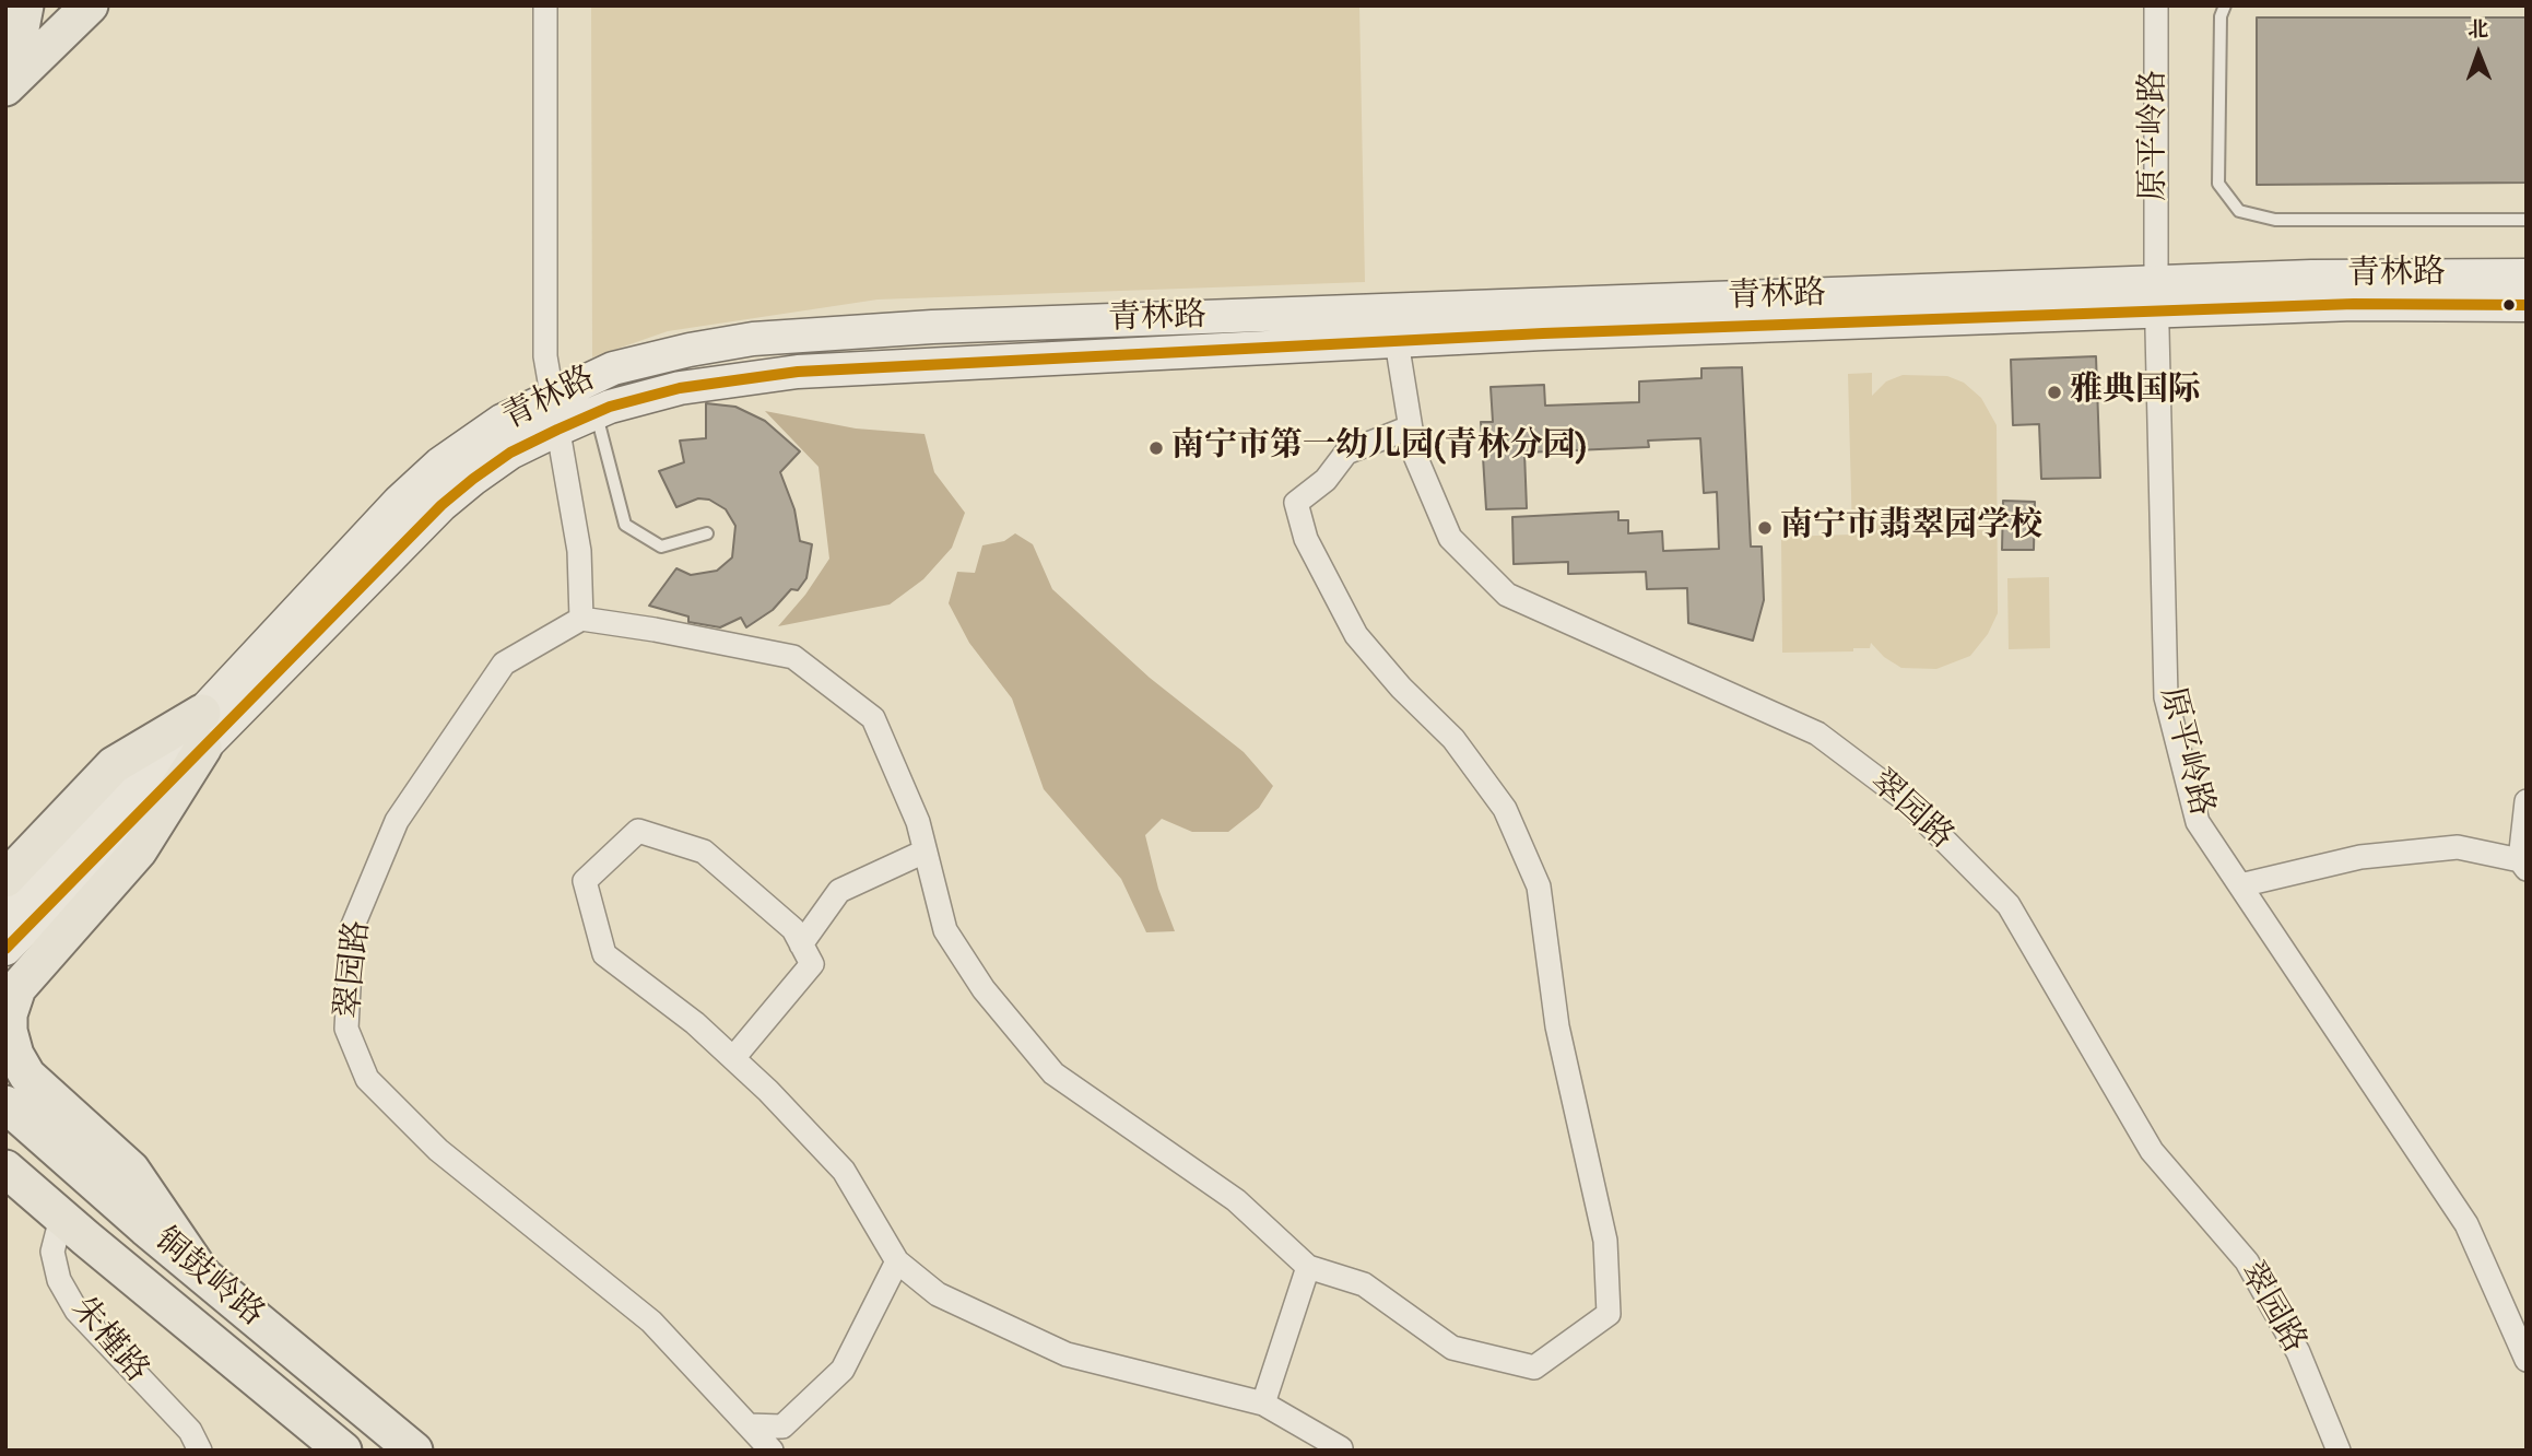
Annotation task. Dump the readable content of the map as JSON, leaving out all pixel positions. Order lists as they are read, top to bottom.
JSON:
{
  "streets": {
    "main road": ["青林路", "铜鼓岭路"],
    "street": ["原平岭路", "翠园路", "朱槿路"]
  },
  "crossings": [
    ["原平岭路", "青林路"],
    ["青林路", "翠园路"],
    ["铜鼓岭路", "朱槿路"]
  ],
  "places": ["雅典国际", "南宁市第一幼儿园(青林分园)", "南宁市翡翠园学校"],
  "north": "top"
}
